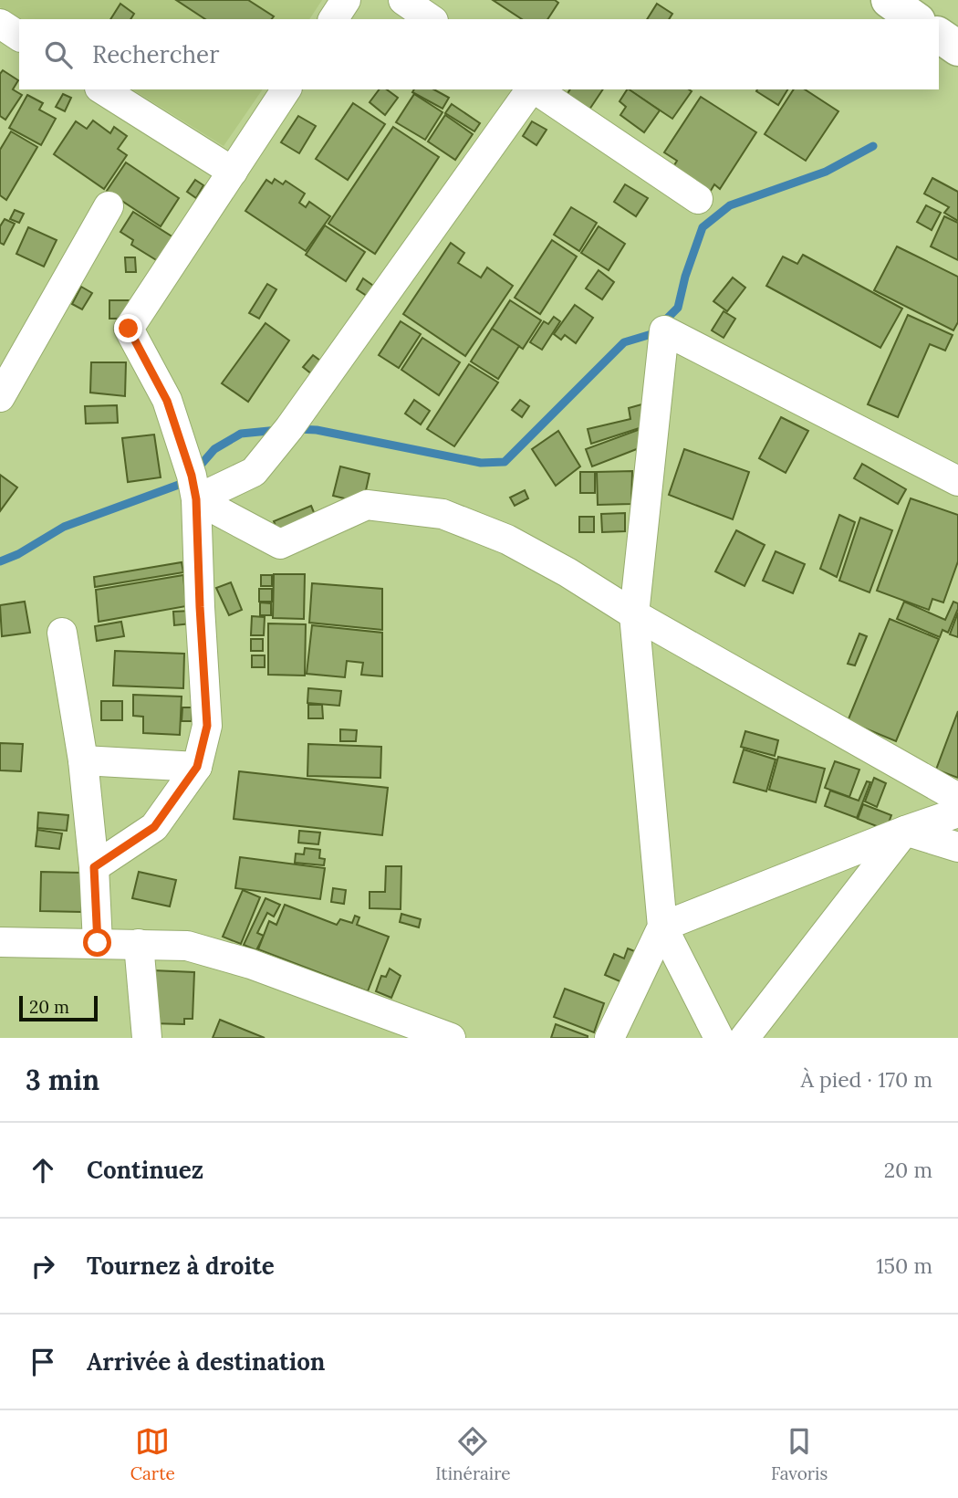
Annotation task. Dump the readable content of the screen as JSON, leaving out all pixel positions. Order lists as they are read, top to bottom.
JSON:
{
  "scale_bar": "20 m",
  "page": {
    "search": "Rechercher",
    "scale": "20 m",
    "heading": ["3 min", "À pied · 170 m"],
    "list": [
      ["Continuez", "20 m"],
      ["Tournez à droite", "150 m"],
      "Arrivée à destination"
    ],
    "nav": ["Carte", "Itinéraire", "Favoris"]
  }
}
